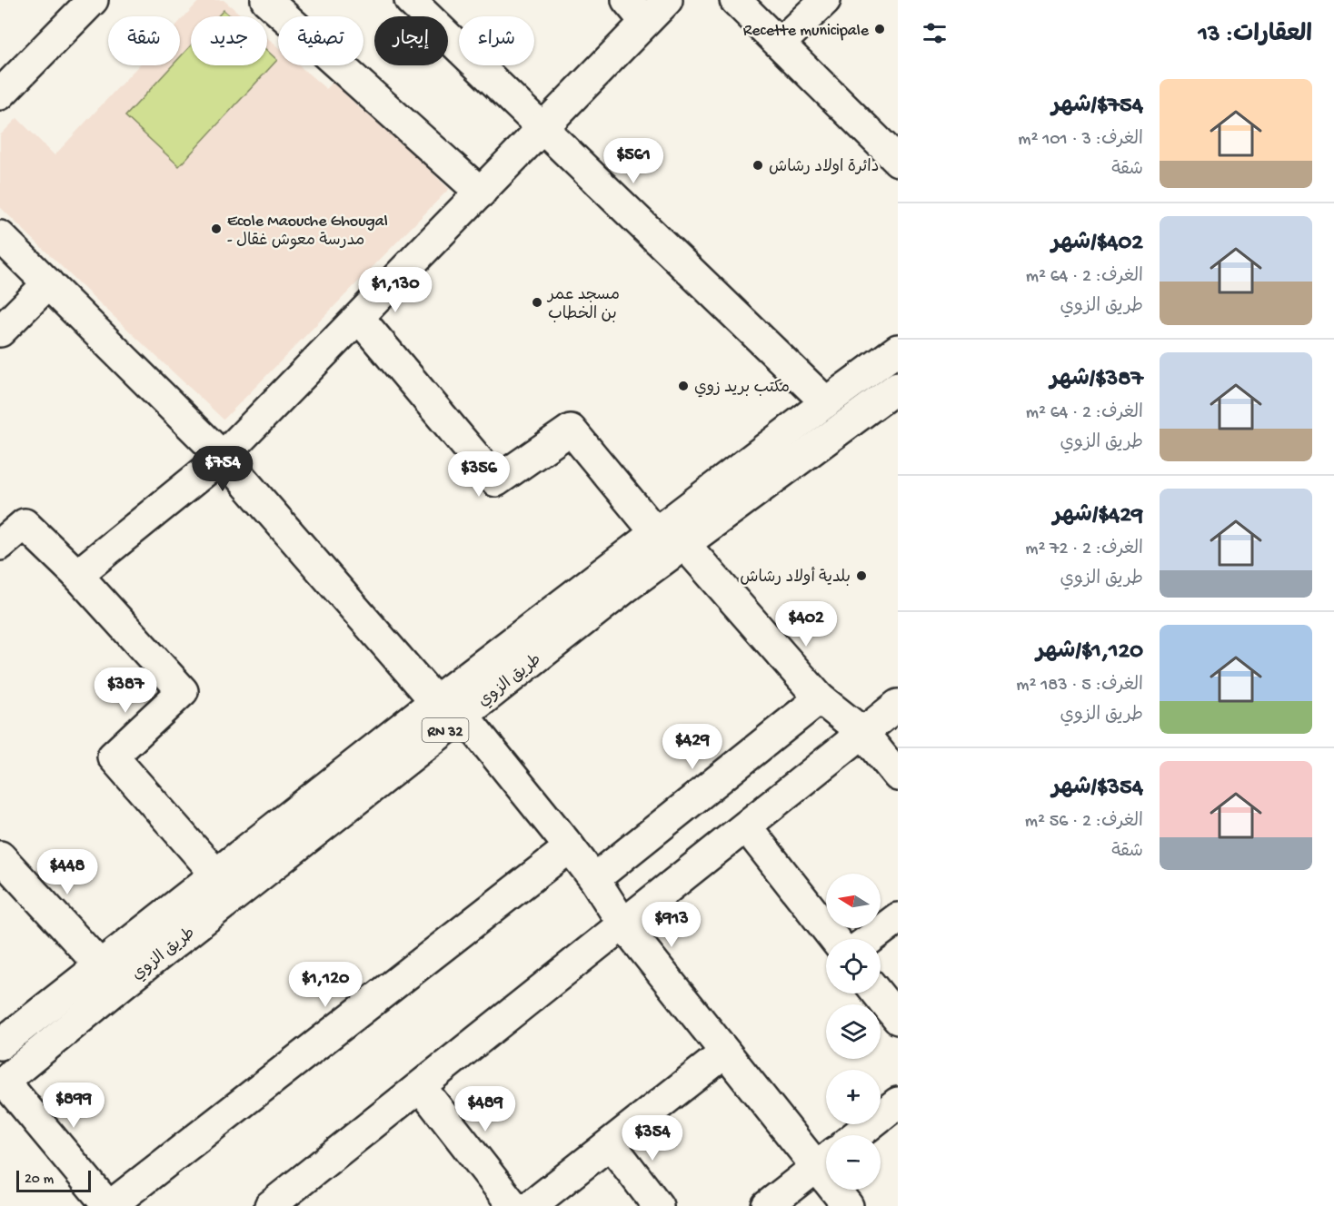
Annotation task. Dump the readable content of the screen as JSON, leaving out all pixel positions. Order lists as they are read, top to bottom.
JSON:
{
  "streets": {
    "street": ["طريق الزوي", "RN 32"]
  },
  "places": [
    "Recette municipale",
    "دائرة اولاد رشاش",
    "Ecole Maouche Ghougal - مدرسة معوش غقال",
    "مسجد عمر بن الخطاب",
    "مكتب بريد زوي",
    "بلدية أولاد رشاش"
  ],
  "scale_bar": "20 m",
  "north": "left",
  "page": {
    "heading": "العقارات: 13",
    "chip": [
      "شراء",
      "إيجار",
      "تصفية",
      "جديد",
      "شقة"
    ],
    "list": [
      {
        "name": "$754/شهر",
        "note": "الغرف: 3 · 101 m² · شقة"
      },
      {
        "name": "$402/شهر",
        "note": "الغرف: 2 · 64 m² · طريق الزوي"
      },
      {
        "name": "$387/شهر",
        "note": "الغرف: 2 · 64 m² · طريق الزوي"
      },
      {
        "name": "$429/شهر",
        "note": "الغرف: 2 · 72 m² · طريق الزوي"
      },
      {
        "name": "$1,120/شهر",
        "note": "الغرف: 5 · 183 m² · طريق الزوي"
      },
      {
        "name": "$354/شهر",
        "note": "الغرف: 2 · 56 m² · شقة"
      }
    ],
    "price": [
      "$561",
      "$1,130",
      "$754",
      "$356",
      "$402",
      "$387",
      "$429",
      "$448",
      "$913",
      "$1,120",
      "$899",
      "$489",
      "$354"
    ],
    "map_buttons": ["+", "−"],
    "scale": "20 m"
  }
}
